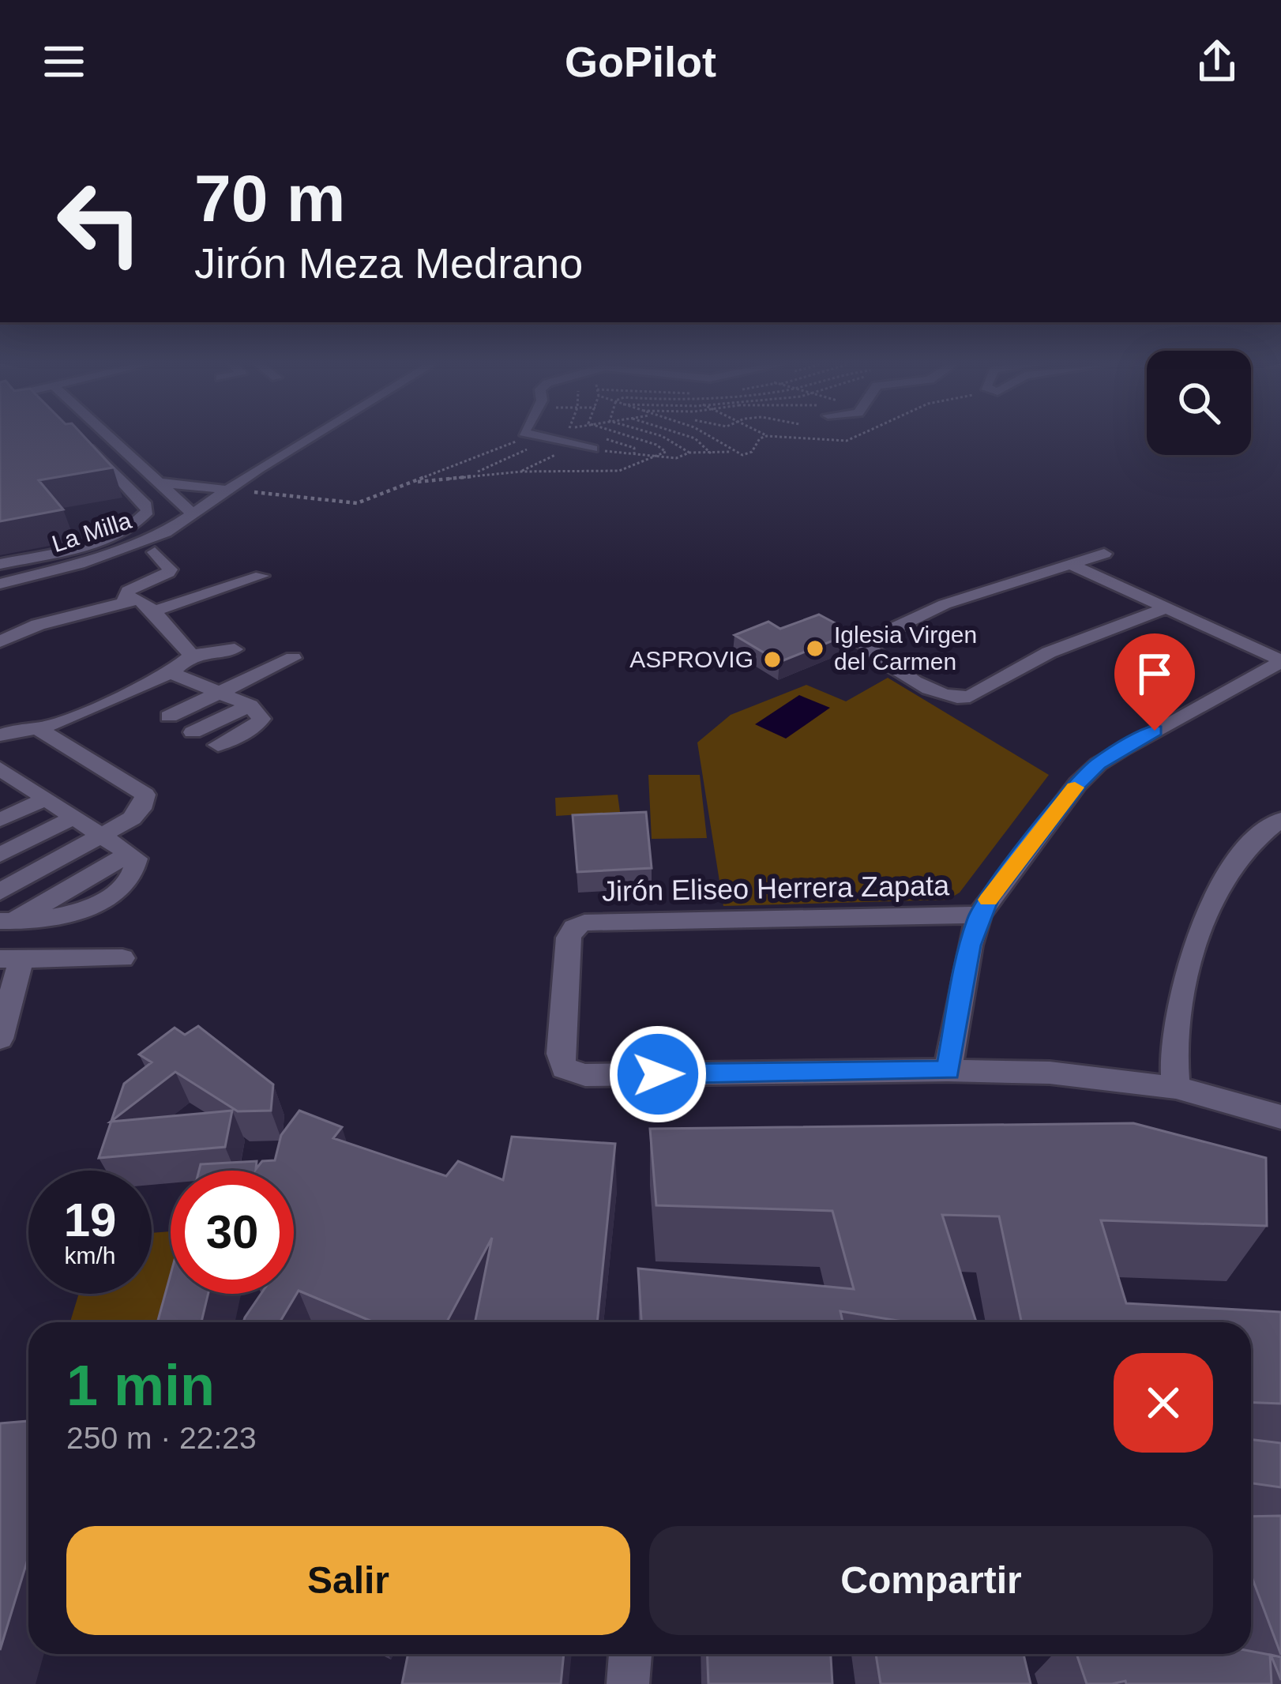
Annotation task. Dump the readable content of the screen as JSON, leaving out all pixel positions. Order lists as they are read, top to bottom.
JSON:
{
  "streets": {
    "street": ["La Milla", "Jirón Eliseo Herrera Zapata"]
  },
  "places": ["Iglesia Virgen del Carmen", "ASPROVIG"],
  "page": {
    "header": "GoPilot",
    "turn": ["70 m", "Jirón Meza Medrano"],
    "speed": "19 km/h",
    "limit": "30",
    "heading": ["1 min", "250 m · 22:23"],
    "buttons": ["Salir", "Compartir"]
  }
}
